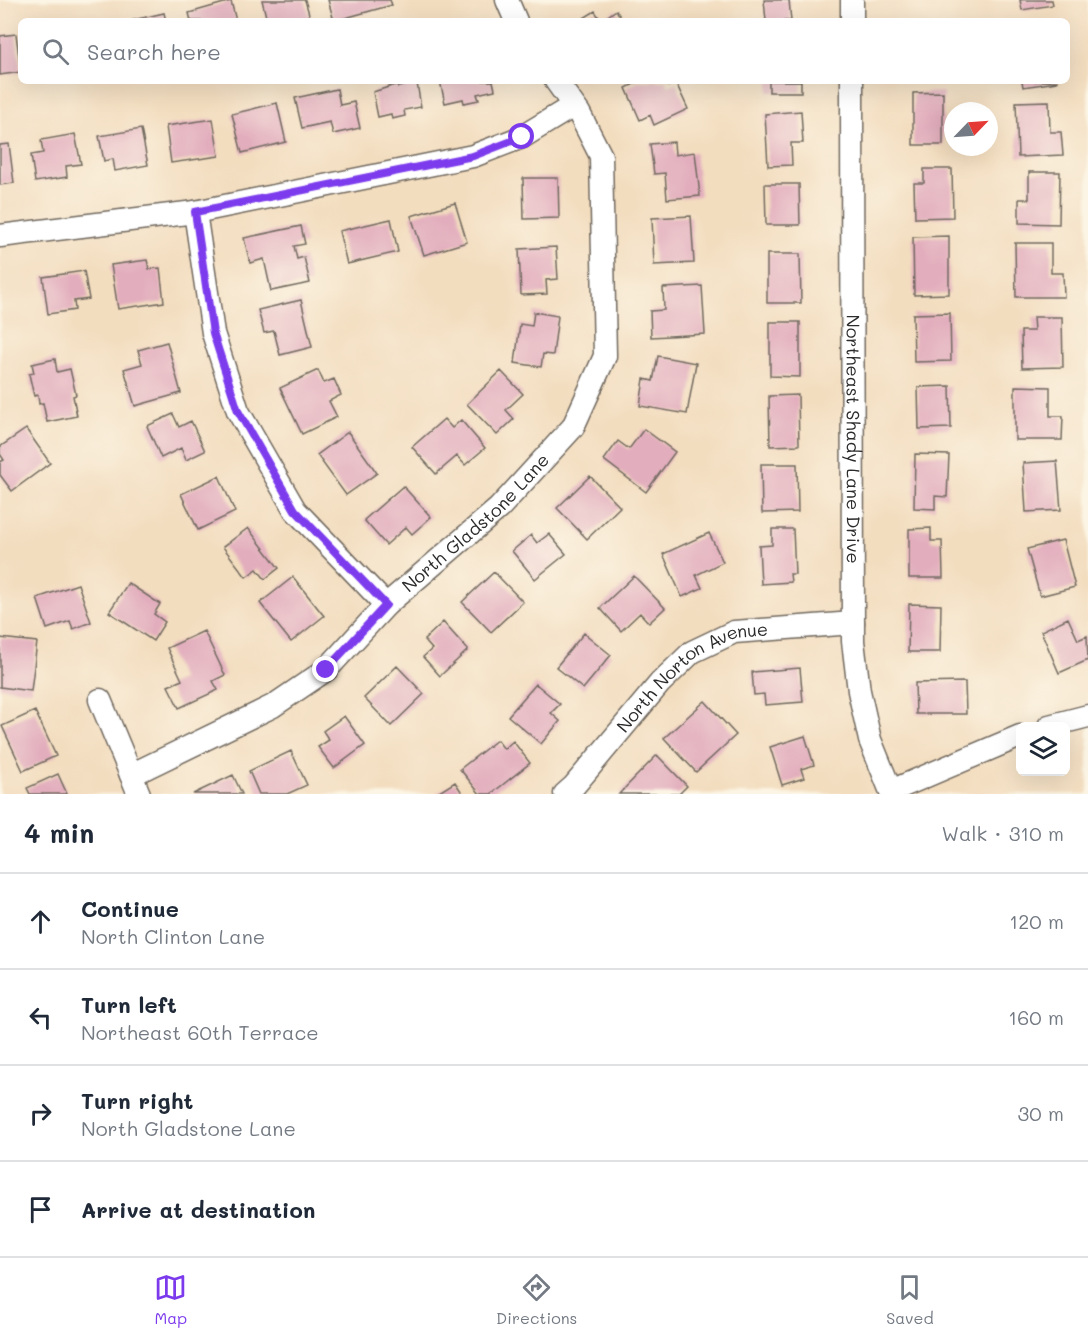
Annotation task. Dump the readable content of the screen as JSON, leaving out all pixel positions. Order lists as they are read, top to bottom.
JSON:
{
  "streets": {
    "street": ["Northeast Shady Lane Drive", "North Gladstone Lane", "North Norton Avenue"]
  },
  "crossings": [
    ["Northeast Shady Lane Drive", "North Norton Avenue"]
  ],
  "north": "top right",
  "page": {
    "search": "Search here",
    "heading": ["4 min", "Walk · 310 m"],
    "list": [
      ["Continue", "North Clinton Lane", "120 m"],
      ["Turn left", "Northeast 60th Terrace", "160 m"],
      ["Turn right", "North Gladstone Lane", "30 m"],
      "Arrive at destination"
    ],
    "nav": ["Map", "Directions", "Saved"]
  }
}
